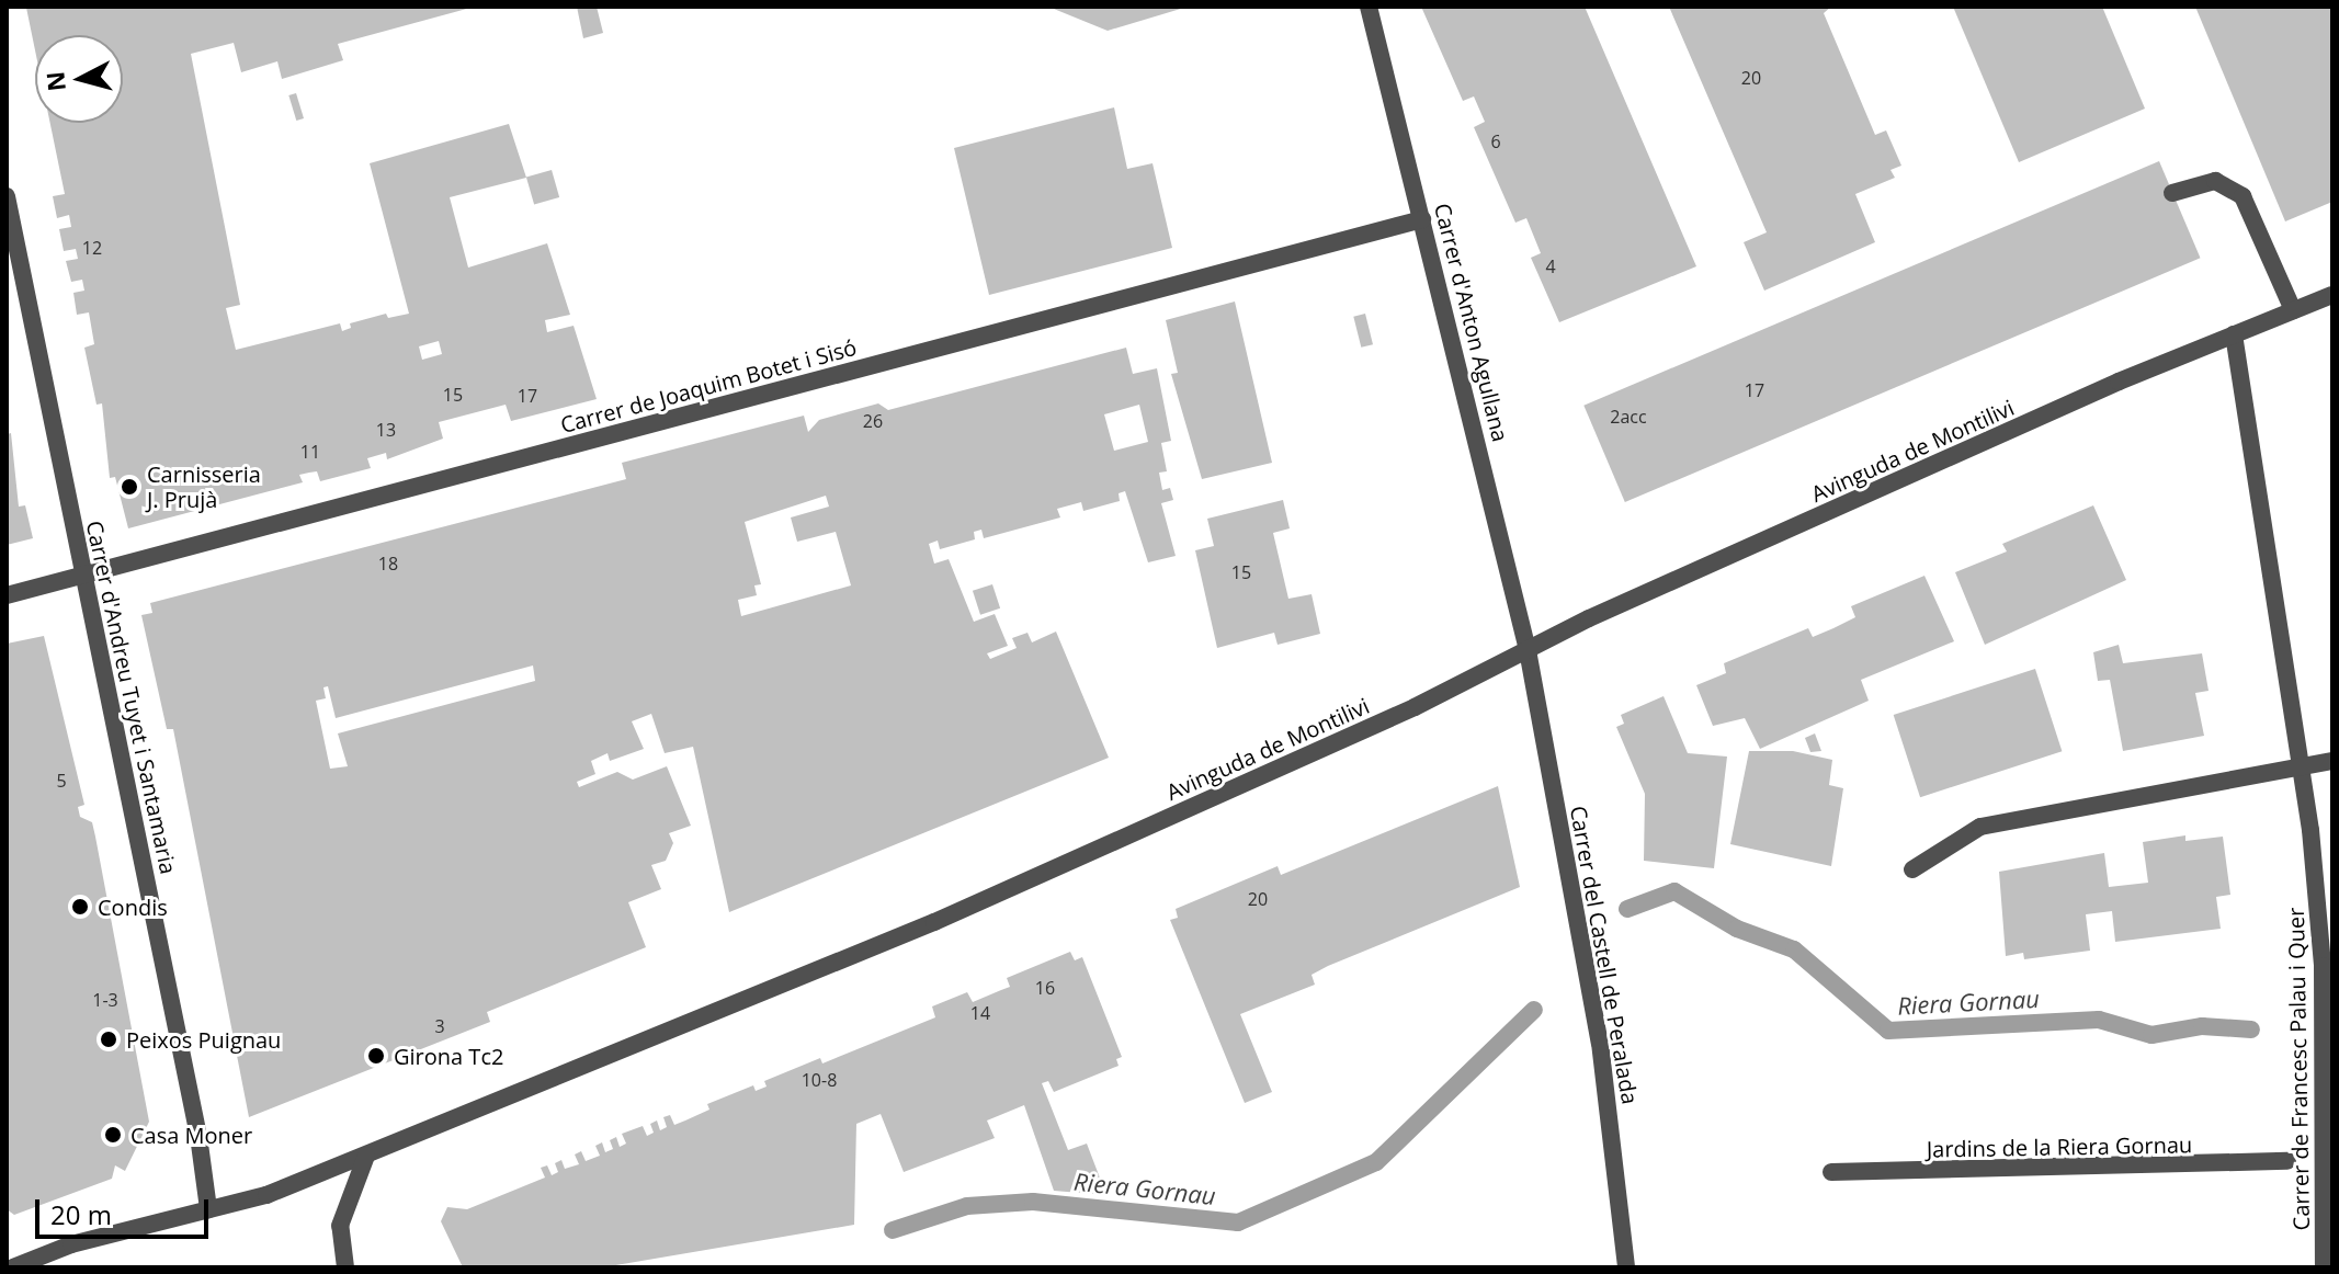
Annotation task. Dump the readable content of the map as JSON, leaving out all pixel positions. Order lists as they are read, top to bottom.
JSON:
{
  "streets": {
    "street": [
      "Carrer d'Anton Agullana",
      "Carrer de Joaquim Botet i Sisó",
      "Avinguda de Montilivi",
      "Carrer d'Andreu Tuyet i Santamaria",
      "Carrer del Castell de Peralada",
      "Carrer de Francesc Palau i Quer",
      "Jardins de la Riera Gornau"
    ]
  },
  "crossings": [
    ["Carrer d'Anton Agullana", "Carrer de Joaquim Botet i Sisó"],
    ["Carrer d'Anton Agullana", "Avinguda de Montilivi"],
    ["Carrer d'Anton Agullana", "Carrer del Castell de Peralada"],
    ["Carrer de Joaquim Botet i Sisó", "Carrer d'Andreu Tuyet i Santamaria"],
    ["Avinguda de Montilivi", "Carrer d'Andreu Tuyet i Santamaria"],
    ["Avinguda de Montilivi", "Carrer del Castell de Peralada"],
    ["Avinguda de Montilivi", "Carrer de Francesc Palau i Quer"]
  ],
  "water": ["Riera Gornau"],
  "places": [
    "Carnisseria J. Prujà",
    "Condis",
    "Peixos Puignau",
    "Girona Tc2",
    "Casa Moner"
  ],
  "house_numbers": [
    "20",
    "6",
    "12",
    "4",
    "17",
    "15",
    "17",
    "2acc",
    "26",
    "13",
    "11",
    "18",
    "15",
    "5",
    "20",
    "16",
    "1-3",
    "14",
    "3",
    "10-8"
  ],
  "scale_bar": "20 m",
  "north": "left"
}
